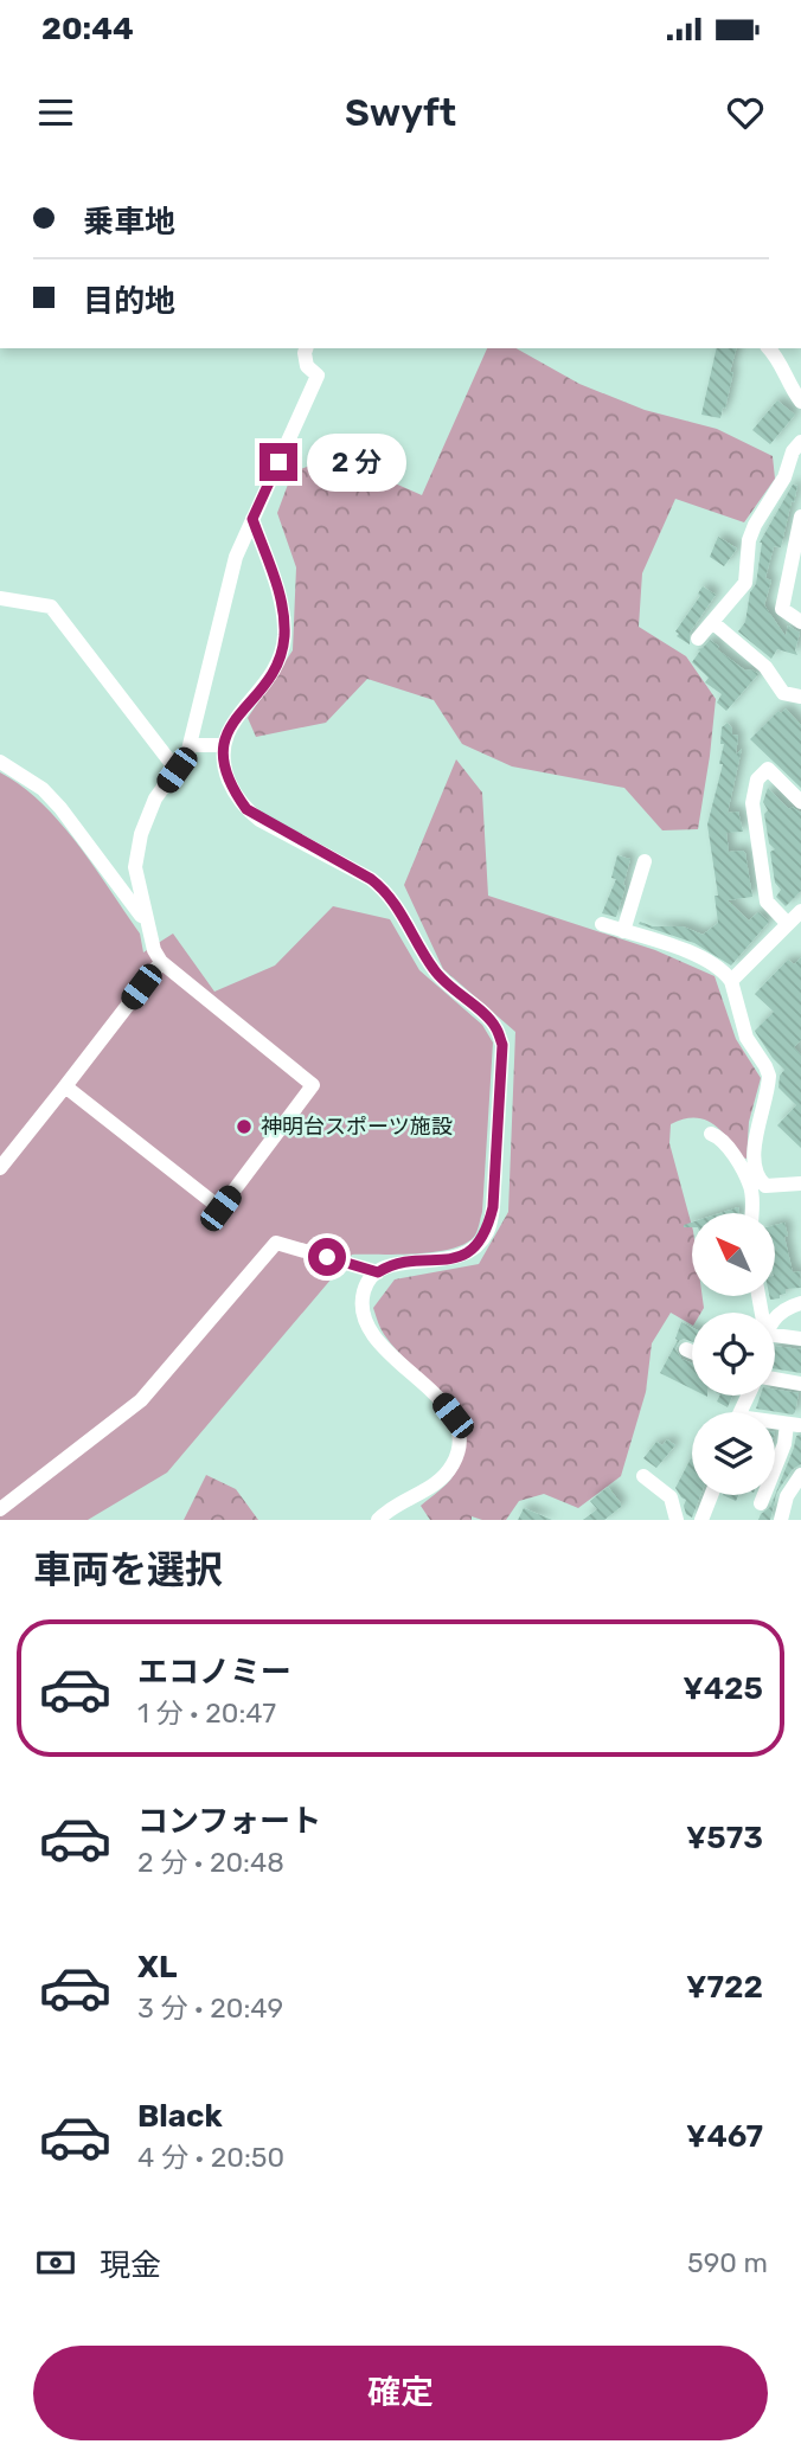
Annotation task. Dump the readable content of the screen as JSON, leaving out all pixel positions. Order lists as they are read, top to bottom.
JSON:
{
  "places": ["神明台スポーツ施設"],
  "north": "top left",
  "page": {
    "status": "20:44",
    "header": "Swyft",
    "banner": ["乗車地", "目的地"],
    "bubble": "2 分",
    "heading": "車両を選択",
    "list": [
      {
        "name": "エコノミー",
        "note": "1 分 · 20:47",
        "value": "¥425"
      },
      {
        "name": "コンフォート",
        "note": "2 分 · 20:48",
        "value": "¥573"
      },
      {
        "name": "XL",
        "note": "3 分 · 20:49",
        "value": "¥722"
      },
      {
        "name": "Black",
        "note": "4 分 · 20:50",
        "value": "¥467"
      }
    ],
    "pay": ["現金", "590 m"],
    "buttons": "確定"
  }
}
